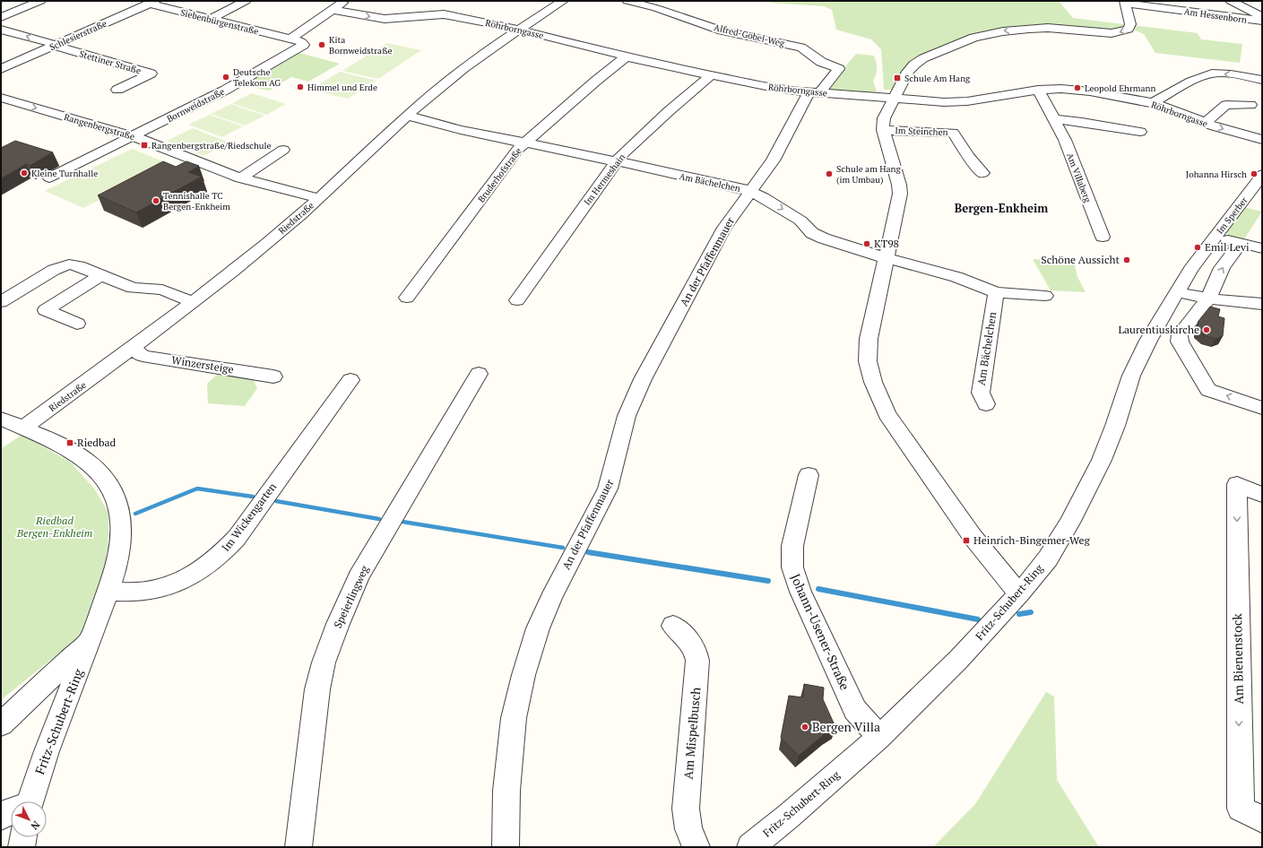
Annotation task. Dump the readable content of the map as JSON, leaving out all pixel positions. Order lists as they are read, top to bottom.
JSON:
{
  "streets": {
    "street": [
      "Am Hessenborn",
      "Siebenbürgenstraße",
      "Röhrborngasse",
      "Schlesierstraße",
      "Alfred-Göbel-Weg",
      "Stettiner Straße",
      "Bornweidstraße",
      "Rangenbergstraße",
      "Im Steinchen",
      "Bruderhofstraße",
      "Am Villaberg",
      "Im Hermeshain",
      "Am Bächelchen",
      "Im Sperber",
      "Riedstraße",
      "An der Pfaffenmauer",
      "Winzersteige",
      "Im Wickengarten",
      "Speierlingweg",
      "Fritz-Schubert-Ring",
      "Johann-Usener-Straße",
      "Am Bienenstock",
      "Am Mispelbusch"
    ]
  },
  "crossings": [
    ["Siebenbürgenstraße", "Schlesierstraße"],
    ["Siebenbürgenstraße", "Bornweidstraße"],
    ["Röhrborngasse", "Alfred-Göbel-Weg"],
    ["Röhrborngasse", "Bruderhofstraße"],
    ["Röhrborngasse", "Am Villaberg"],
    ["Röhrborngasse", "Im Hermeshain"],
    ["Röhrborngasse", "Riedstraße"],
    ["Röhrborngasse", "An der Pfaffenmauer"],
    ["Schlesierstraße", "Stettiner Straße"],
    ["Alfred-Göbel-Weg", "An der Pfaffenmauer"],
    ["Bornweidstraße", "Rangenbergstraße"],
    ["Rangenbergstraße", "Riedstraße"],
    ["Bruderhofstraße", "Am Bächelchen"],
    ["Im Hermeshain", "Am Bächelchen"],
    ["Am Bächelchen", "Riedstraße"],
    ["Am Bächelchen", "An der Pfaffenmauer"],
    ["Im Sperber", "Fritz-Schubert-Ring"],
    ["Riedstraße", "Winzersteige"],
    ["Riedstraße", "Fritz-Schubert-Ring"],
    ["Im Wickengarten", "Fritz-Schubert-Ring"],
    ["Fritz-Schubert-Ring", "Johann-Usener-Straße"]
  ],
  "one_way": ["Rangenbergstraße", "Am Bienenstock"],
  "districts": ["Bergen-Enkheim"],
  "parks": ["Riedbad Bergen-Enkheim"],
  "places": {
    "other": [
      "Kita Bornweidstraße",
      "Deutsche Telekom AG",
      "Himmel und Erde",
      "Leopold Ehrmann",
      "Kleine Turnhalle",
      "Schule am Hang (im Umbau)",
      "Johanna Hirsch",
      "Tennishalle TC Bergen-Enkheim",
      "KT98",
      "Emil Levi",
      "Schöne Aussicht",
      "Laurentiuskirche",
      "Bergen Villa"
    ],
    "transit": [
      "Schule Am Hang",
      "Rangenbergstraße/Riedschule",
      "Riedbad",
      "Heinrich-Bingemer-Weg"
    ]
  },
  "north": "bottom right"
}
